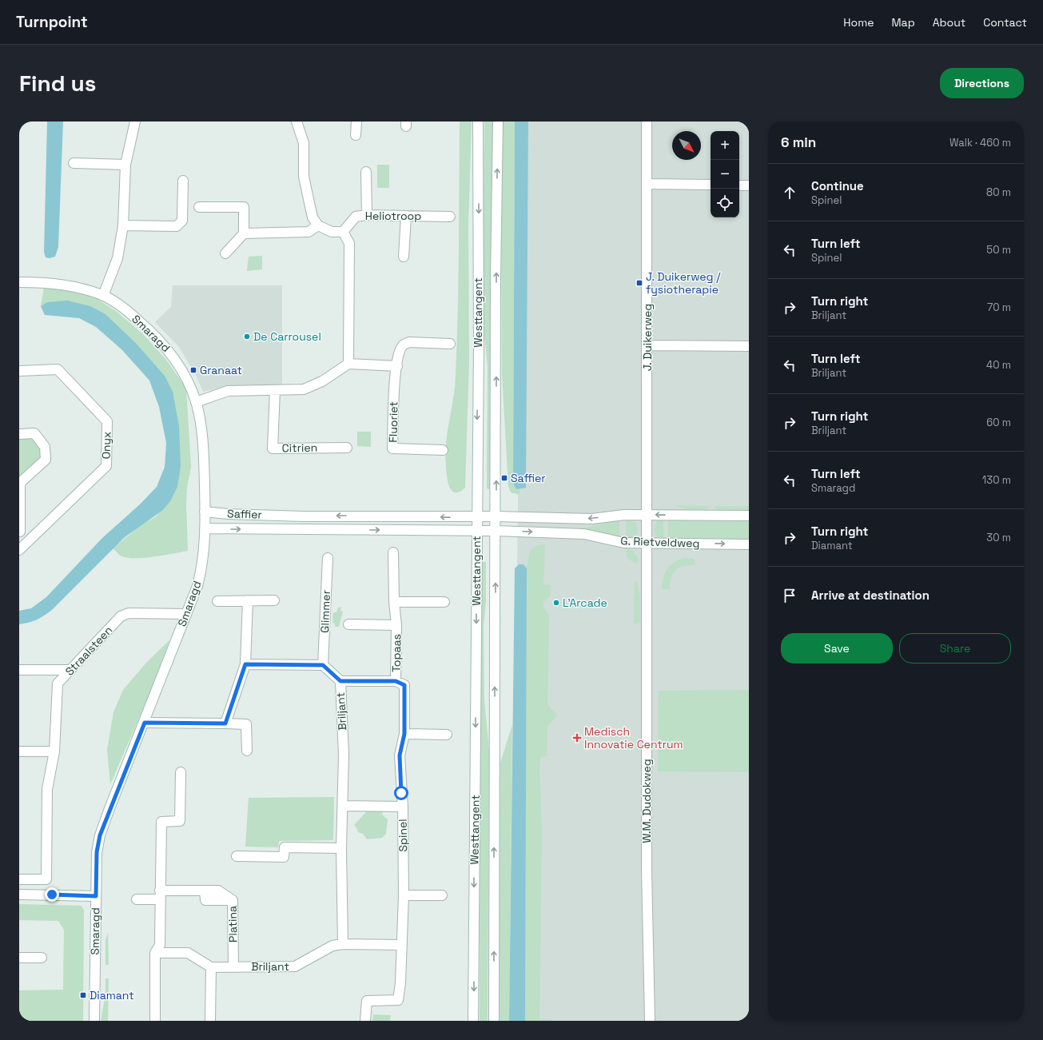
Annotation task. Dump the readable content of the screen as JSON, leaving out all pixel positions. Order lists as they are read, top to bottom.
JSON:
{
  "streets": {
    "street": [
      "Heliotroop",
      "Westtangent",
      "Smaragd",
      "J. Duikerweg",
      "Fluoriet",
      "Onyx",
      "Citrien",
      "Saffier",
      "G. Rietveldweg",
      "Glimmer",
      "Straalsteen",
      "Topaas",
      "Briljant",
      "W.M. Dudokweg",
      "Spinel",
      "Platina"
    ]
  },
  "crossings": [
    ["Westtangent", "Saffier"],
    ["Westtangent", "G. Rietveldweg"],
    ["Smaragd", "Saffier"],
    ["Smaragd", "Straalsteen"],
    ["J. Duikerweg", "G. Rietveldweg"],
    ["J. Duikerweg", "W.M. Dudokweg"],
    ["Saffier", "G. Rietveldweg"],
    ["G. Rietveldweg", "W.M. Dudokweg"],
    ["Glimmer", "Briljant"],
    ["Topaas", "Spinel"],
    ["Briljant", "Spinel"],
    ["Briljant", "Platina"]
  ],
  "places": {
    "transit": [
      "J. Duikerweg / fysiotherapie",
      "Granaat",
      "Saffier",
      "Diamant"
    ],
    "other": ["De Carrousel", "L'Arcade"],
    "health": ["Medisch Innovatie Centrum"]
  },
  "north": "bottom right",
  "page": {
    "header": "Turnpoint",
    "nav": [
      "Home",
      "Map",
      "About",
      "Contact"
    ],
    "buttons": [
      "Directions",
      ["Save", "Share"]
    ],
    "title": "Find us",
    "heading": ["6 min", "Walk · 460 m"],
    "map_buttons": ["+", "−"],
    "list": [
      ["Continue", "Spinel", "80 m"],
      ["Turn left", "Spinel", "50 m"],
      ["Turn right", "Briljant", "70 m"],
      ["Turn left", "Briljant", "40 m"],
      ["Turn right", "Briljant", "60 m"],
      ["Turn left", "Smaragd", "130 m"],
      ["Turn right", "Diamant", "30 m"],
      "Arrive at destination"
    ]
  }
}
